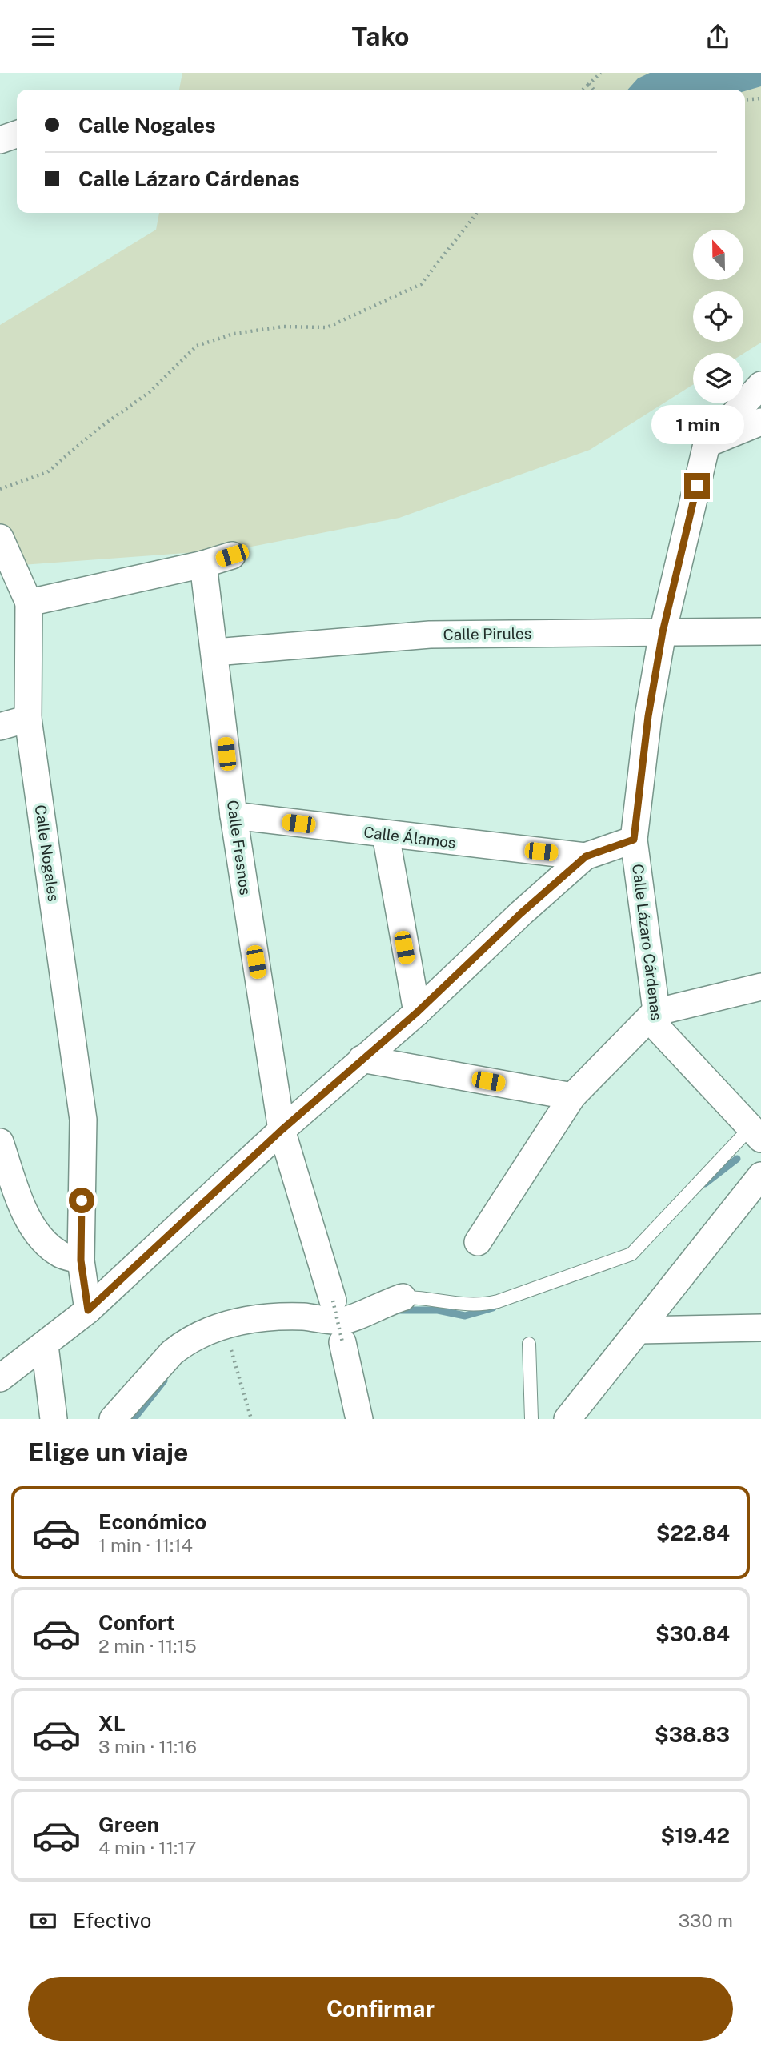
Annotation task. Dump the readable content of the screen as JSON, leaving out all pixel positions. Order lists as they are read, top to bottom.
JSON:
{
  "streets": {
    "street": [
      "Calle Pirules",
      "Calle Álamos",
      "Calle Fresnos",
      "Calle Nogales",
      "Calle Lázaro Cárdenas"
    ]
  },
  "crossings": [
    ["Calle Pirules", "Calle Fresnos"],
    ["Calle Pirules", "Calle Lázaro Cárdenas"],
    ["Calle Álamos", "Calle Fresnos"]
  ],
  "north": "top",
  "page": {
    "header": "Tako",
    "banner": ["Calle Nogales", "Calle Lázaro Cárdenas"],
    "bubble": "1 min",
    "heading": "Elige un viaje",
    "list": [
      {
        "name": "Económico",
        "note": "1 min · 11:14",
        "value": "$22.84"
      },
      {
        "name": "Confort",
        "note": "2 min · 11:15",
        "value": "$30.84"
      },
      {
        "name": "XL",
        "note": "3 min · 11:16",
        "value": "$38.83"
      },
      {
        "name": "Green",
        "note": "4 min · 11:17",
        "value": "$19.42"
      }
    ],
    "pay": ["Efectivo", "330 m"],
    "buttons": "Confirmar"
  }
}
